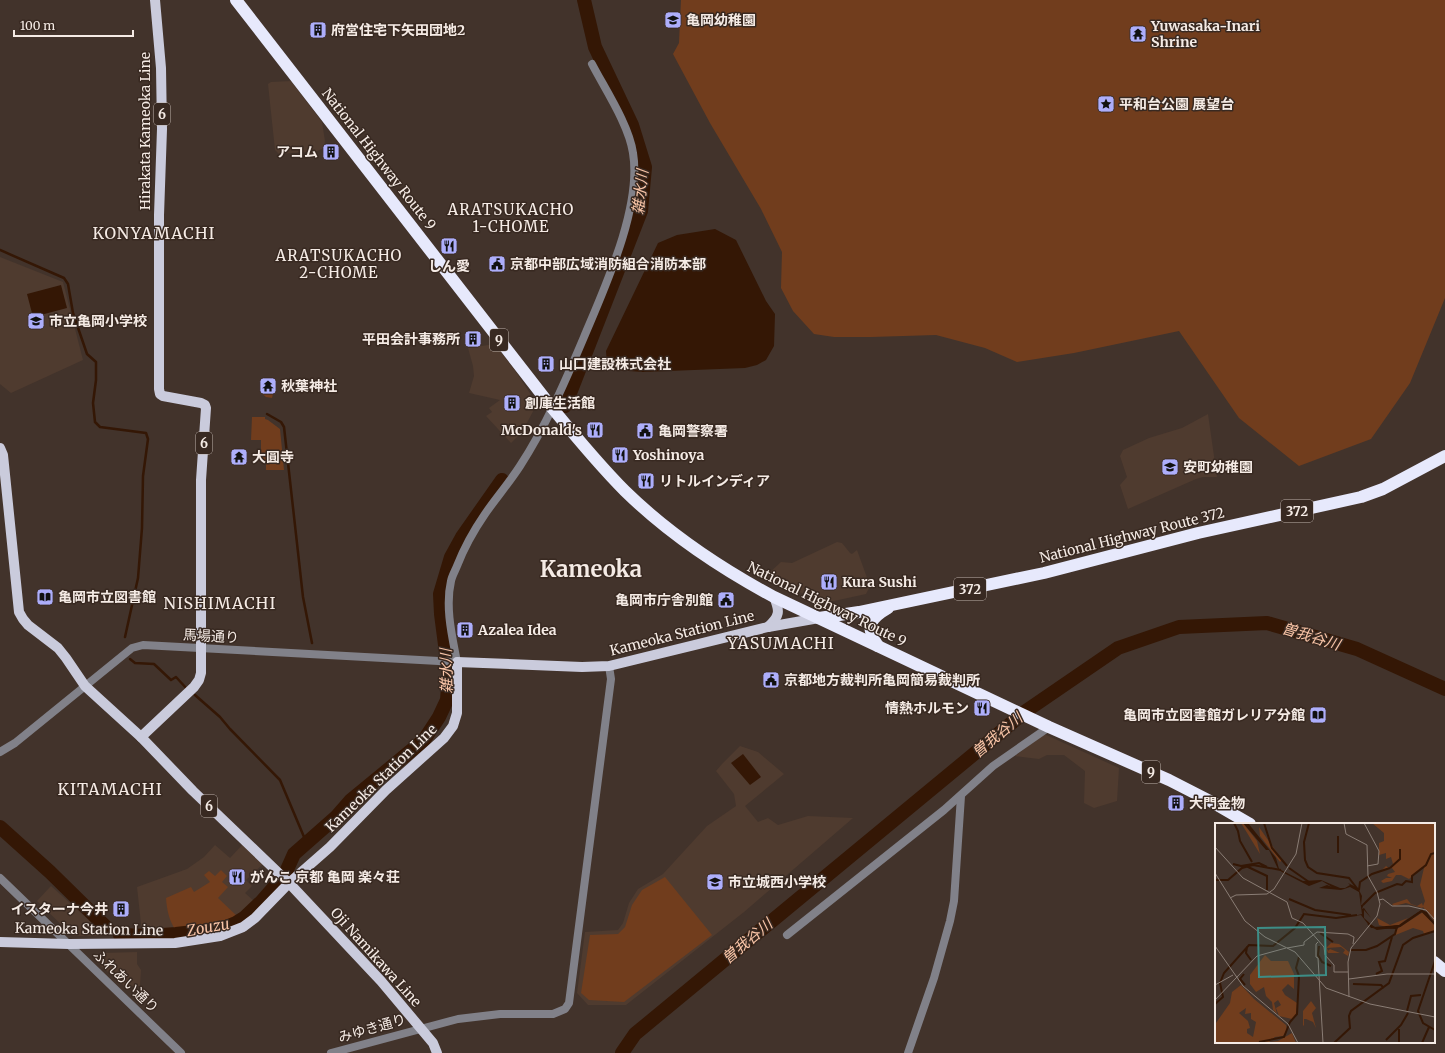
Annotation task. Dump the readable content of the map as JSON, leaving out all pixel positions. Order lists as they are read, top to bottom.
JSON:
{
  "streets": {
    "highway": [
      "National Highway Route 9",
      "9",
      "372",
      "National Highway Route 372"
    ],
    "main road": [
      "6",
      "Hirakata Kameoka Line",
      "Kameoka Station Line",
      "Oji Namikawa Line"
    ],
    "street": ["馬場通り", "ふれあい通り", "みゆき通り"]
  },
  "crossings": [
    ["6", "Hirakata Kameoka Line"],
    ["6", "Kameoka Station Line"],
    ["6", "Oji Namikawa Line"],
    ["Hirakata Kameoka Line", "馬場通り"],
    ["National Highway Route 9", "National Highway Route 372"],
    ["National Highway Route 9", "Kameoka Station Line"],
    ["National Highway Route 372", "Kameoka Station Line"],
    ["Kameoka Station Line", "馬場通り"],
    ["Kameoka Station Line", "Oji Namikawa Line"],
    ["Kameoka Station Line", "ふれあい通り"],
    ["Kameoka Station Line", "みゆき通り"],
    ["Oji Namikawa Line", "みゆき通り"]
  ],
  "districts": [
    "ARATSUKACHO 1-CHOME",
    "KONYAMACHI",
    "ARATSUKACHO 2-CHOME",
    "Kameoka",
    "NISHIMACHI",
    "YASUMACHI",
    "KITAMACHI"
  ],
  "water": ["雑水川", "曽我谷川", "Zouzu"],
  "places": {
    "school or university": [
      "亀岡幼稚園",
      "市立亀岡小学校",
      "安町幼稚園",
      "市立城西小学校"
    ],
    "building": [
      "府営住宅下矢田団地2",
      "アコム",
      "平田会計事務所",
      "山口建設株式会社",
      "創庫生活館",
      "Azalea Idea",
      "大門金物",
      "イスターナ今井"
    ],
    "temple": ["Yuwasaka-Inari Shrine", "秋葉神社", "大圓寺"],
    "place": ["平和台公園 展望台"],
    "restaurant": [
      "しん愛",
      "McDonald's",
      "Yoshinoya",
      "リトルインディア",
      "Kura Sushi",
      "情熱ホルモン",
      "がんこ 京都 亀岡 楽々荘"
    ],
    "public building": [
      "京都中部広域消防組合消防本部",
      "亀岡警察署",
      "亀岡市庁舎別館",
      "京都地方裁判所亀岡簡易裁判所"
    ],
    "library": ["亀岡市立図書館", "亀岡市立図書館ガレリア分館"]
  },
  "scale_bar": "100 m"
}
